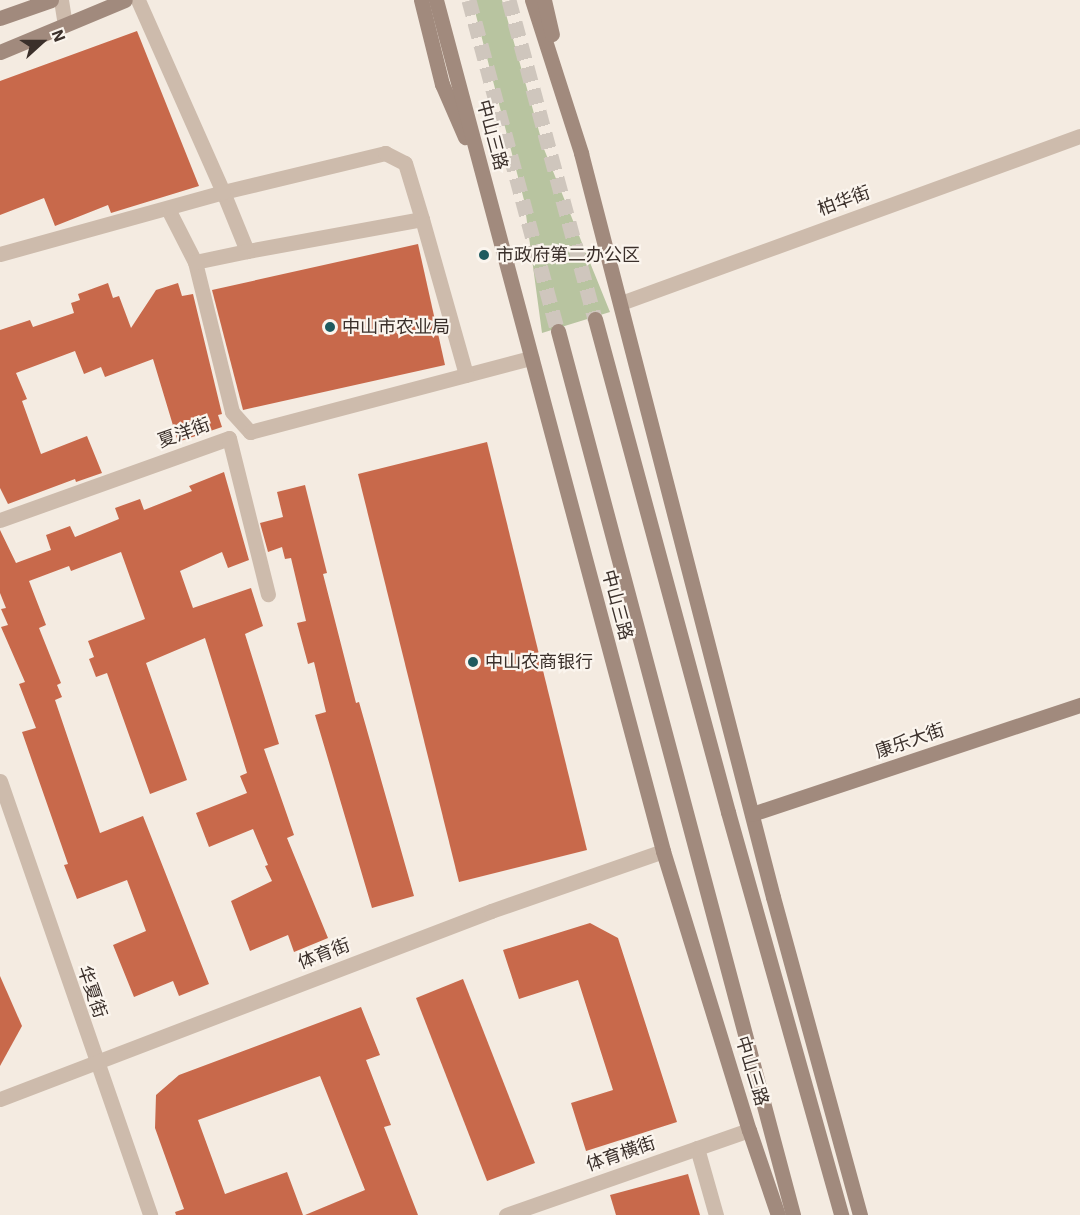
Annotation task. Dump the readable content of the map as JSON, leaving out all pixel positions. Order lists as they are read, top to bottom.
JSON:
{
  "streets": {
    "main road": ["中山三路", "康乐大街"],
    "street": [
      "柏华街",
      "夏洋街",
      "体育街",
      "华夏街",
      "体育横街"
    ]
  },
  "crossings": [
    ["中山三路", "体育街"],
    ["中山三路", "体育横街"],
    ["体育街", "华夏街"]
  ],
  "places": ["市政府第二办公区", "中山市农业局", "中山农商银行"],
  "north": "right"
}
